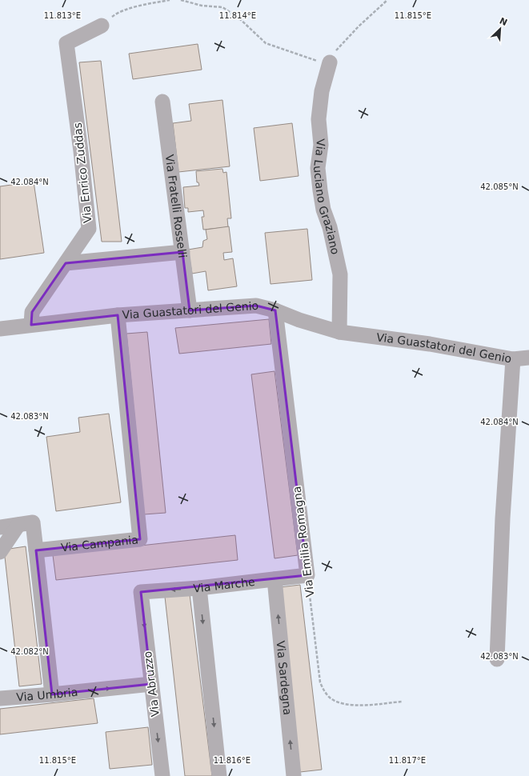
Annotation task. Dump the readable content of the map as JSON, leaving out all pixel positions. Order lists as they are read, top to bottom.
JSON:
{
  "streets": {
    "street": [
      "Via Enrico Zuddas",
      "Via Luciano Graziano",
      "Via Fratelli Rosselli",
      "Via Guastatori del Genio",
      "Via Campania",
      "Via Emilia Romagna",
      "Via Marche",
      "Via Sardegna",
      "Via Abruzzo",
      "Via Umbria"
    ]
  },
  "crossings": [
    ["Via Enrico Zuddas", "Via Guastatori del Genio"],
    ["Via Luciano Graziano", "Via Guastatori del Genio"],
    ["Via Fratelli Rosselli", "Via Guastatori del Genio"],
    ["Via Guastatori del Genio", "Via Campania"],
    ["Via Guastatori del Genio", "Via Emilia Romagna"],
    ["Via Emilia Romagna", "Via Marche"],
    ["Via Marche", "Via Sardegna"],
    ["Via Marche", "Via Abruzzo"],
    ["Via Abruzzo", "Via Umbria"]
  ],
  "one_way": ["Via Umbria"],
  "north": "top right",
  "coordinates": [
    "11.813°E",
    "11.814°E",
    "11.815°E",
    "42.084°N",
    "42.085°N",
    "42.083°N",
    "42.082°N",
    "11.816°E",
    "11.817°E"
  ]
}
